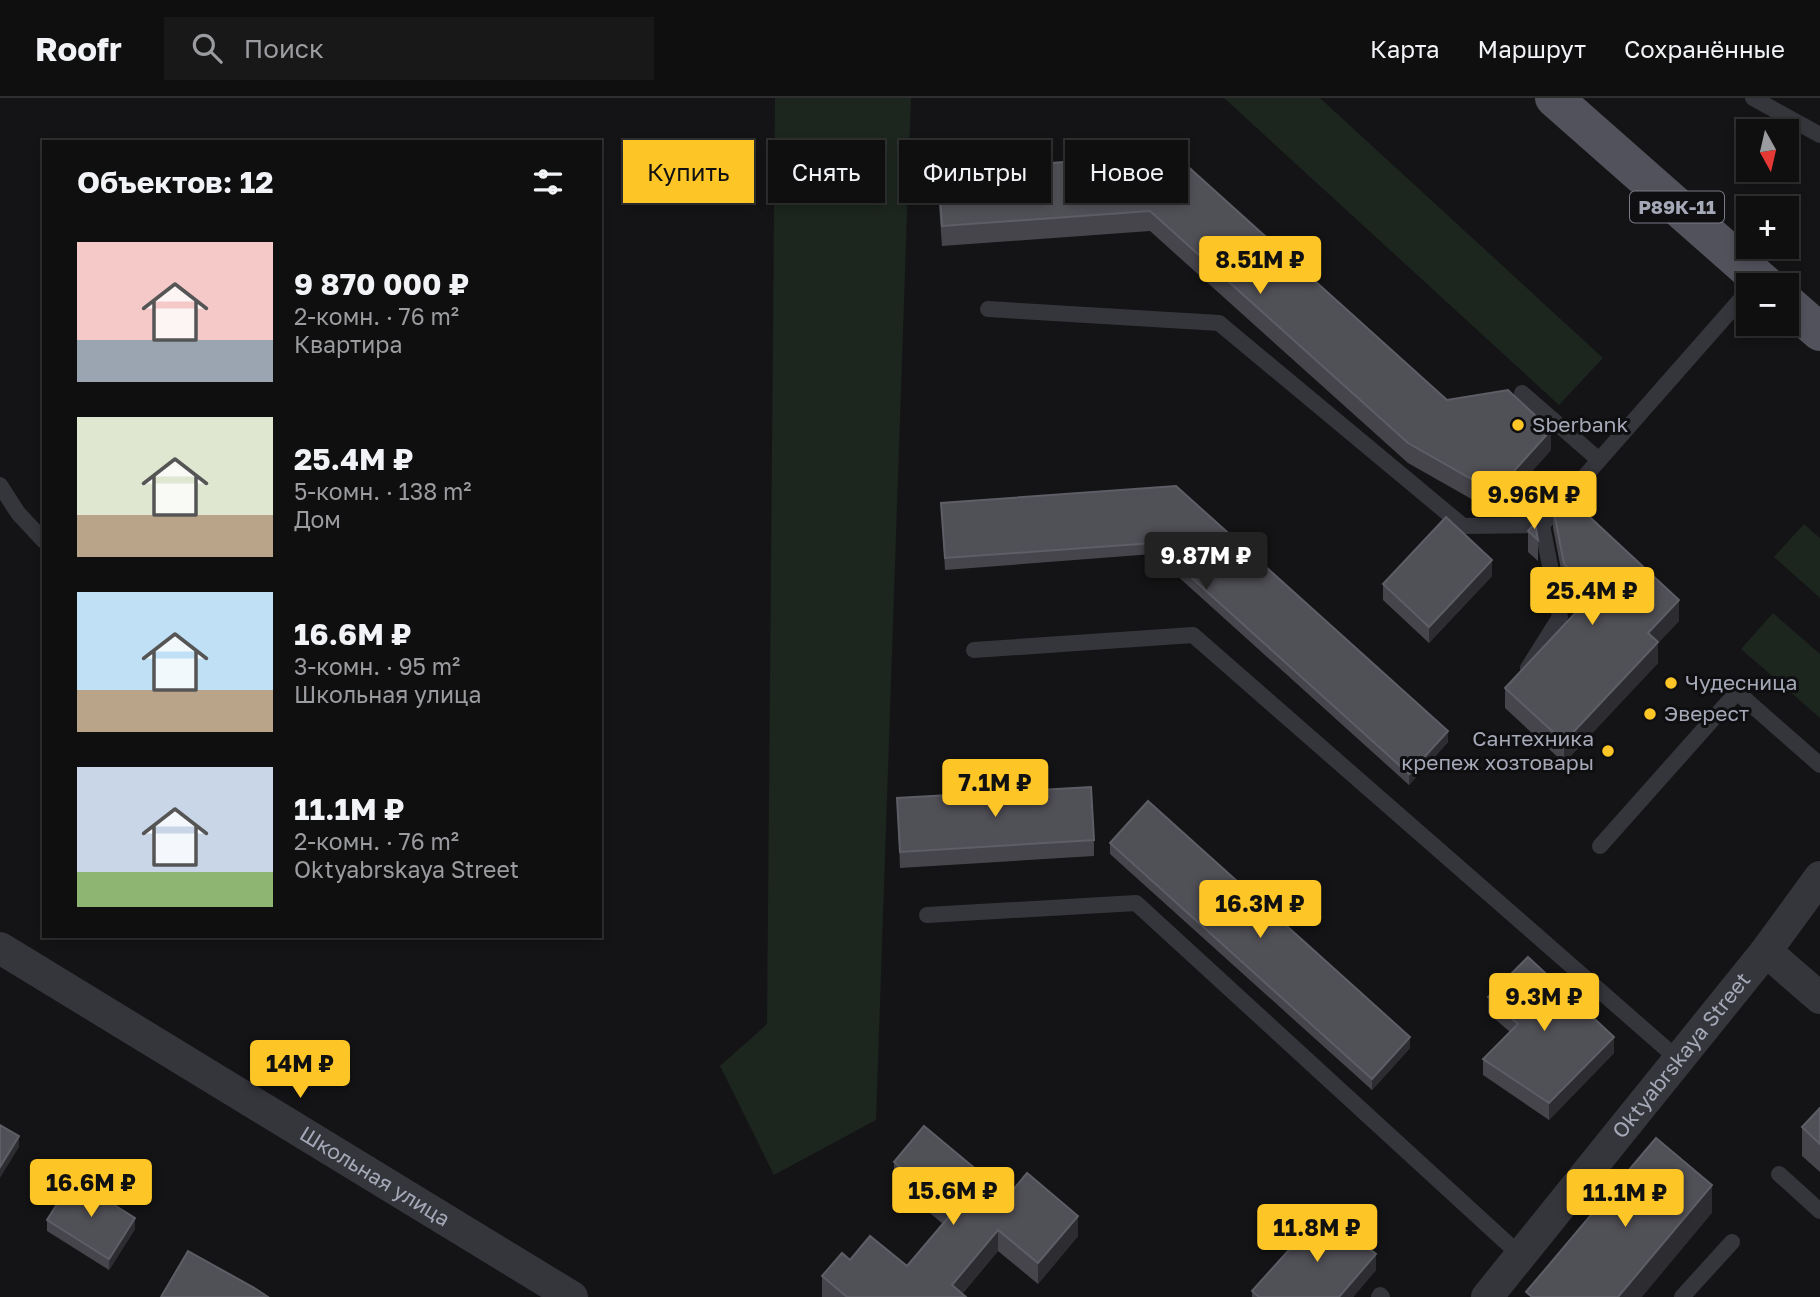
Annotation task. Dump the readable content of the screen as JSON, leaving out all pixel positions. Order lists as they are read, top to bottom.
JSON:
{
  "streets": {
    "main road": ["Р89К-11"],
    "street": ["Oktyabrskaya Street", "Школьная улица"]
  },
  "places": [
    "Sberbank",
    "Чудесница",
    "Эверест",
    "Сантехника крепеж хозтовары"
  ],
  "north": "bottom",
  "page": {
    "header": "Roofr",
    "search": "Поиск",
    "nav": ["Карта", "Маршрут", "Сохранённые"],
    "map_buttons": ["+", "−"],
    "chip": [
      "Купить",
      "Снять",
      "Фильтры",
      "Новое"
    ],
    "heading": "Объектов: 12",
    "list": [
      {
        "name": "9 870 000 ₽",
        "note": "2-комн. · 76 m² · Квартира"
      },
      {
        "name": "25.4M ₽",
        "note": "5-комн. · 138 m² · Дом"
      },
      {
        "name": "16.6M ₽",
        "note": "3-комн. · 95 m² · Школьная улица"
      },
      {
        "name": "11.1M ₽",
        "note": "2-комн. · 76 m² · Oktyabrskaya Street"
      }
    ],
    "price": [
      "8.51M ₽",
      "9.96M ₽",
      "9.87M ₽",
      "25.4M ₽",
      "7.1M ₽",
      "16.3M ₽",
      "9.3M ₽",
      "14M ₽",
      "16.6M ₽",
      "15.6M ₽",
      "11.1M ₽",
      "11.8M ₽"
    ]
  }
}
